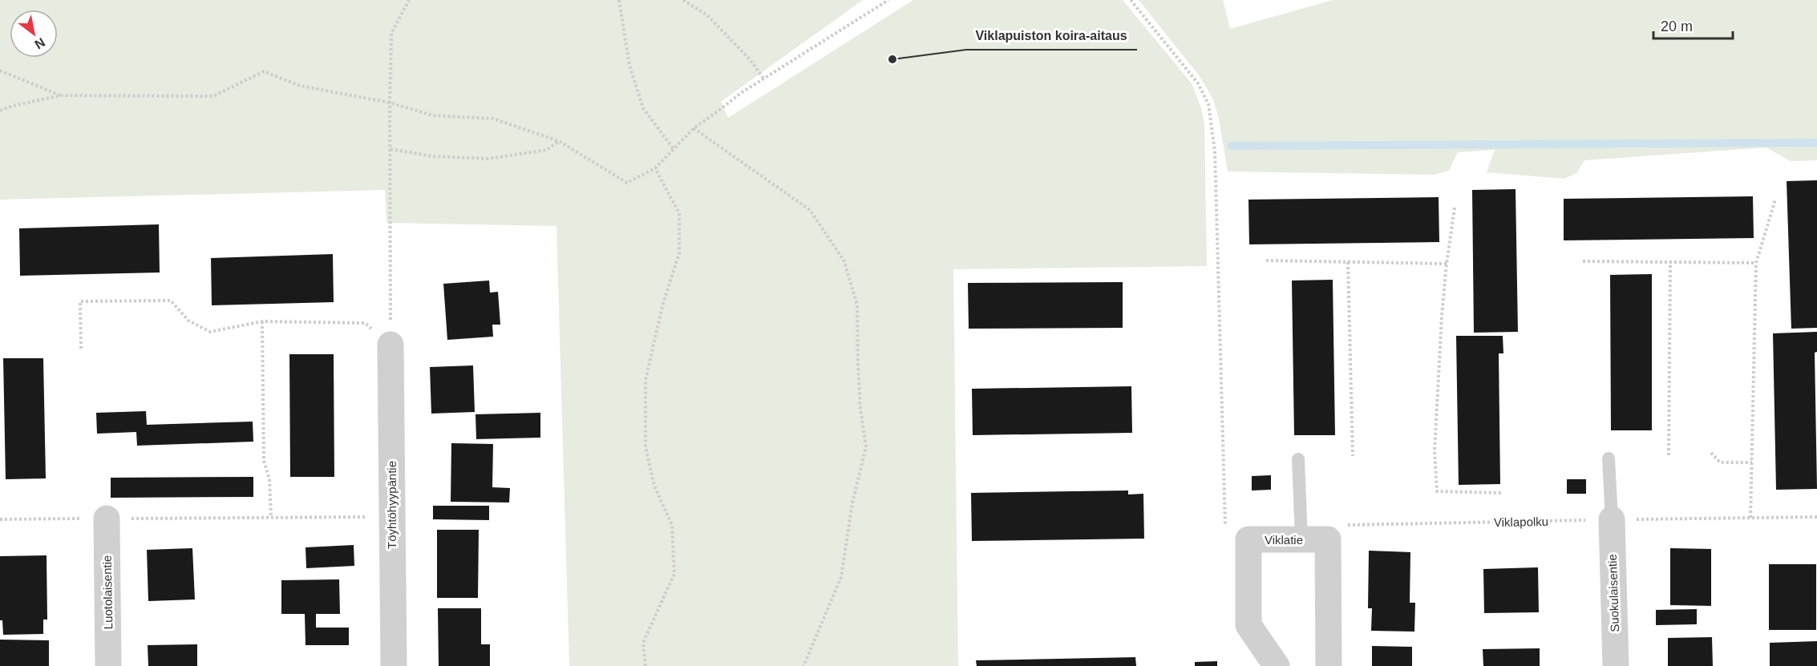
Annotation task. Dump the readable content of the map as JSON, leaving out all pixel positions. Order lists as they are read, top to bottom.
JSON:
{
  "streets": {
    "street": [
      "Töyhtöhyypäntie",
      "Viklatie",
      "Luotolaisentie",
      "Suokulaisentie"
    ],
    "path": ["Viklapolku"]
  },
  "crossings": [
    ["Viklapolku", "Viklatie"],
    ["Viklapolku", "Suokulaisentie"]
  ],
  "places": ["Viklapuiston koira-aitaus"],
  "scale_bar": "20 m",
  "north": "bottom right"
}
